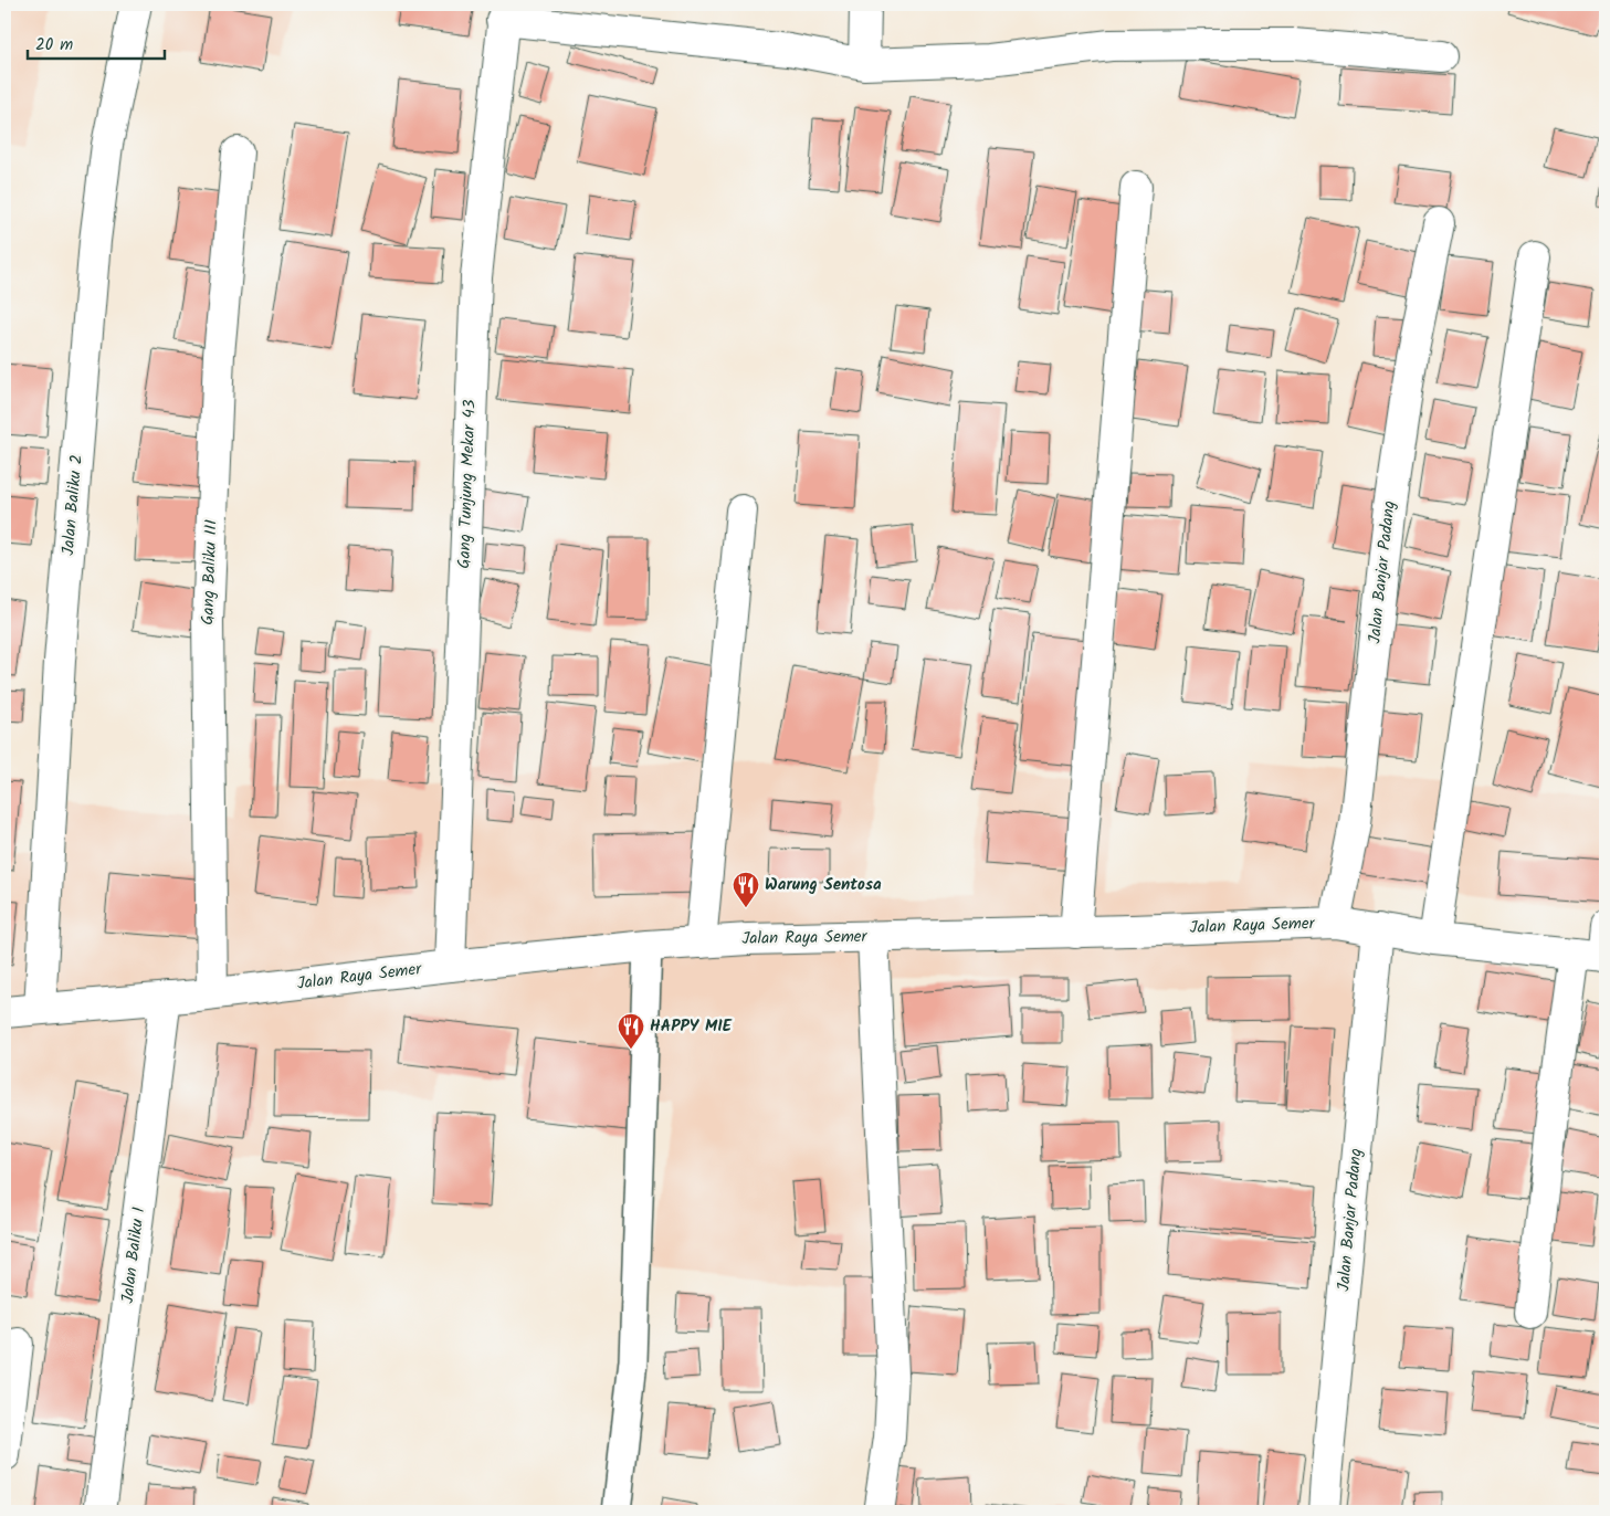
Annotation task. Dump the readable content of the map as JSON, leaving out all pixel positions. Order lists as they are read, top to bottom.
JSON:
{
  "streets": {
    "street": [
      "Gang Tunjung Mekar 43",
      "Jalan Baliku 2",
      "Gang Baliku III",
      "Jalan Banjar Padang",
      "Jalan Raya Semer",
      "Jalan Baliku 1"
    ]
  },
  "crossings": [
    ["Gang Tunjung Mekar 43", "Jalan Raya Semer"],
    ["Jalan Baliku 2", "Jalan Raya Semer"],
    ["Gang Baliku III", "Jalan Raya Semer"],
    ["Jalan Banjar Padang", "Jalan Raya Semer"],
    ["Jalan Raya Semer", "Jalan Baliku 1"]
  ],
  "places": {
    "restaurant": ["Warung Sentosa", "HAPPY MIE"]
  },
  "scale_bar": "20 m"
}
